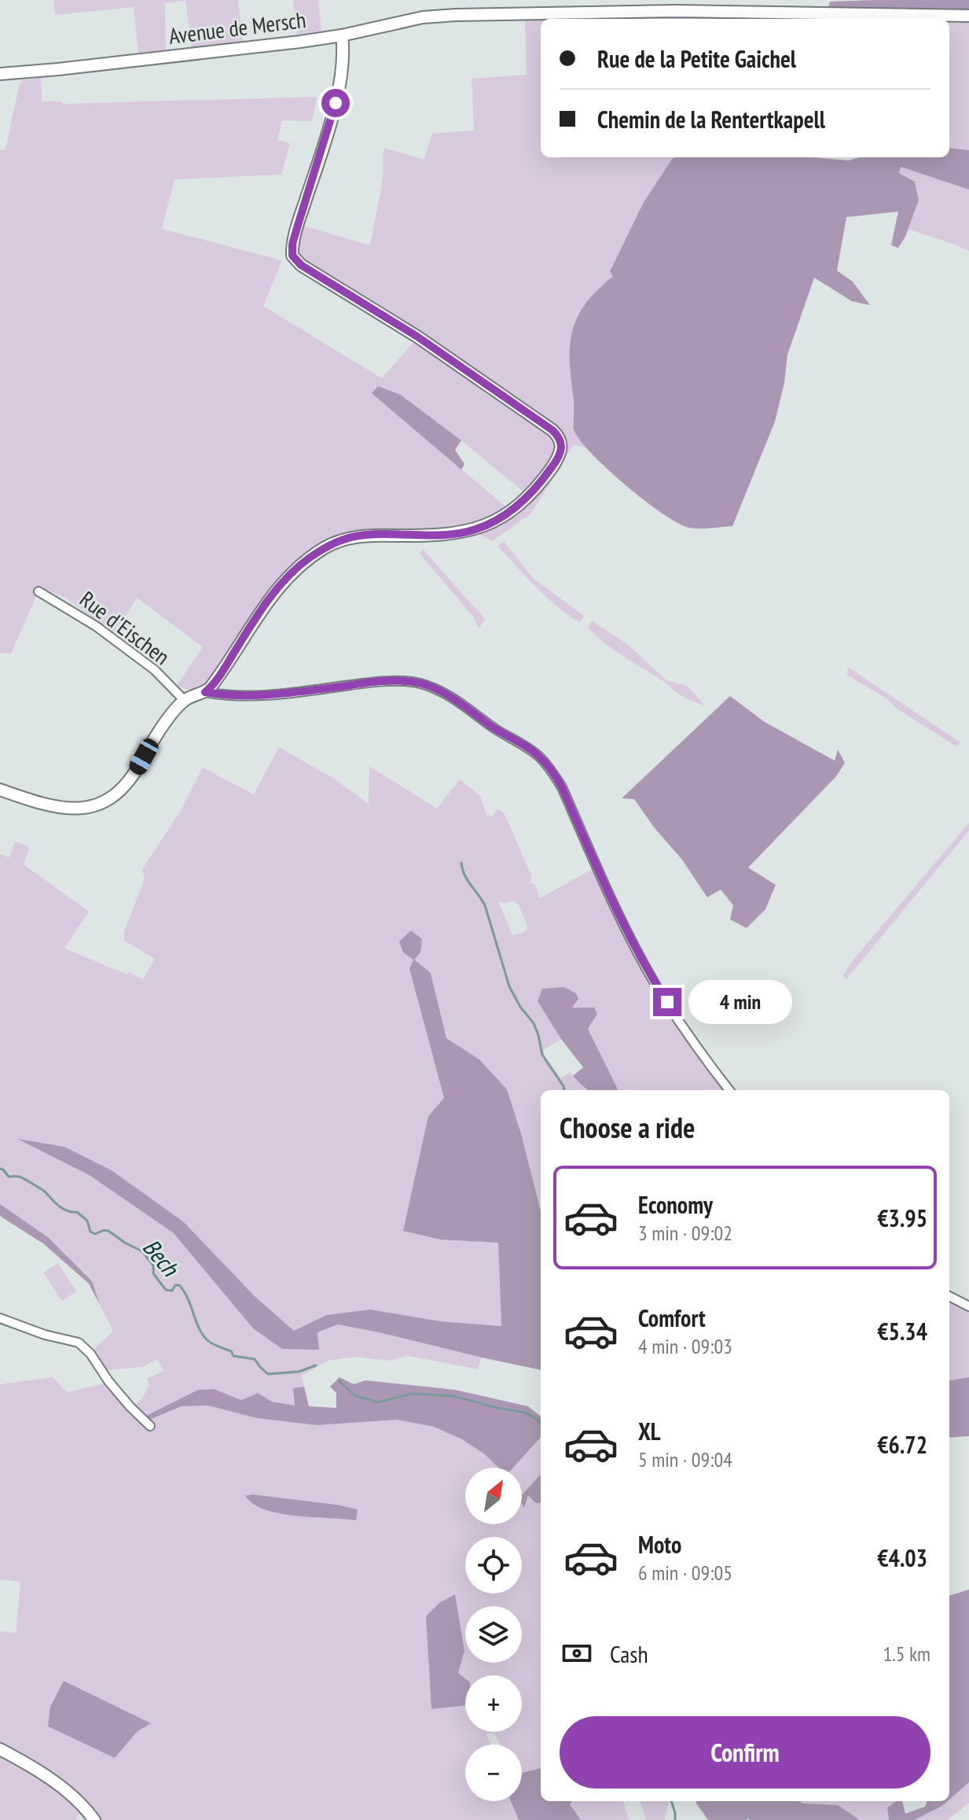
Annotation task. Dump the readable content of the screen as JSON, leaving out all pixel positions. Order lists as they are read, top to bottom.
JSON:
{
  "streets": {
    "street": ["Avenue de Mersch", "Rue d'Eischen"]
  },
  "water": ["Bech"],
  "north": "top right",
  "page": {
    "banner": ["Rue de la Petite Gaichel", "Chemin de la Rentertkapell"],
    "bubble": "4 min",
    "heading": "Choose a ride",
    "list": [
      {
        "name": "Economy",
        "note": "3 min · 09:02",
        "value": "€3.95"
      },
      {
        "name": "Comfort",
        "note": "4 min · 09:03",
        "value": "€5.34"
      },
      {
        "name": "XL",
        "note": "5 min · 09:04",
        "value": "€6.72"
      },
      {
        "name": "Moto",
        "note": "6 min · 09:05",
        "value": "€4.03"
      }
    ],
    "map_buttons": ["+", "−"],
    "pay": ["Cash", "1.5 km"],
    "buttons": "Confirm"
  }
}
